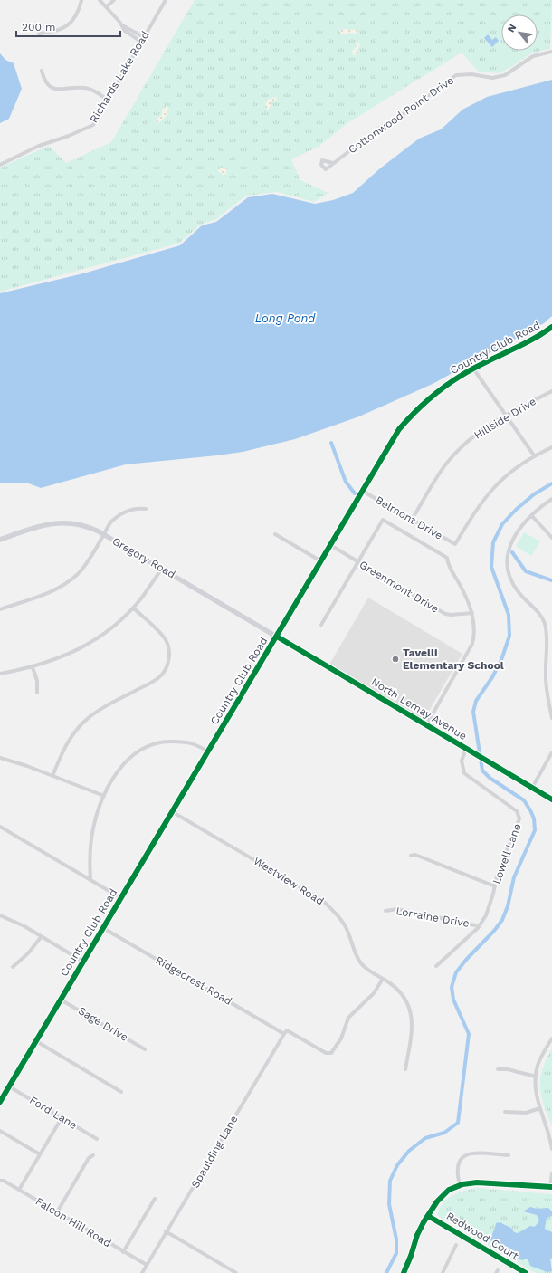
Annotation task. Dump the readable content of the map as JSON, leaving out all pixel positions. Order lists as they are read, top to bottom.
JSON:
{
  "streets": {
    "street": [
      "Richards Lake Road",
      "Cottonwood Point Drive",
      "Country Club Road",
      "Hillside Drive",
      "Belmont Drive",
      "Gregory Road",
      "Greenmont Drive",
      "North Lemay Avenue",
      "Lowell Lane",
      "Westview Road",
      "Lorraine Drive",
      "Ridgecrest Road",
      "Sage Drive",
      "Ford Lane",
      "Spaulding Lane",
      "Falcon Hill Road",
      "Redwood Court"
    ]
  },
  "crossings": [
    ["Country Club Road", "Belmont Drive"],
    ["Country Club Road", "Gregory Road"],
    ["Country Club Road", "Greenmont Drive"],
    ["Country Club Road", "North Lemay Avenue"],
    ["Country Club Road", "Westview Road"],
    ["Country Club Road", "Ridgecrest Road"],
    ["Country Club Road", "Sage Drive"],
    ["Country Club Road", "Ford Lane"],
    ["Hillside Drive", "Belmont Drive"],
    ["Gregory Road", "North Lemay Avenue"],
    ["North Lemay Avenue", "Lowell Lane"],
    ["Lowell Lane", "Lorraine Drive"],
    ["Westview Road", "Spaulding Lane"],
    ["Ridgecrest Road", "Spaulding Lane"],
    ["Spaulding Lane", "Falcon Hill Road"]
  ],
  "water": ["Long Pond"],
  "places": ["Tavelli Elementary School"],
  "scale_bar": "200 m",
  "north": "top left"
}
